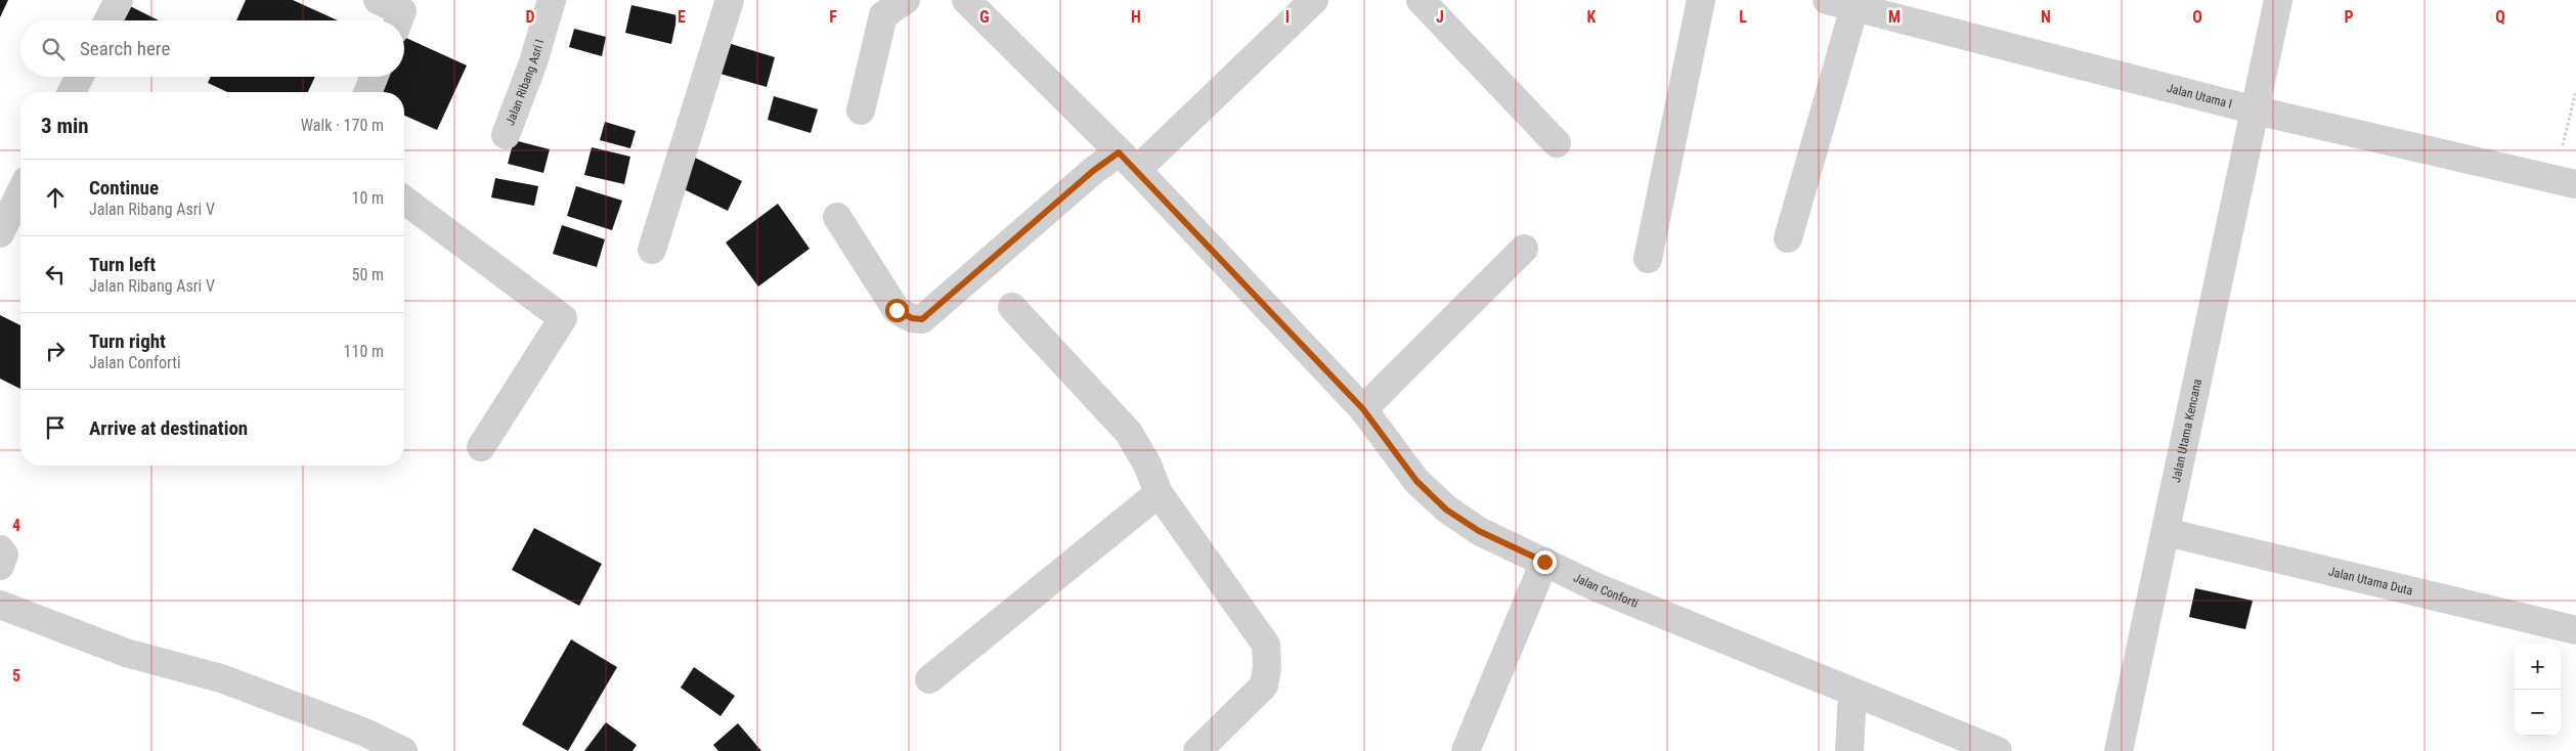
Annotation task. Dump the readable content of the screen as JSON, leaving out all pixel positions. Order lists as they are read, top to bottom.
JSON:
{
  "streets": {
    "street": [
      "Jalan Ribang Asri I",
      "Jalan Utama I",
      "Jalan Utama Kencana",
      "Jalan Utama Duta",
      "Jalan Conforti"
    ]
  },
  "crossings": [
    ["Jalan Utama I", "Jalan Utama Kencana"],
    ["Jalan Utama Kencana", "Jalan Utama Duta"]
  ],
  "page": {
    "search": "Search here",
    "heading": ["3 min", "Walk · 170 m"],
    "list": [
      ["Continue", "Jalan Ribang Asri V", "10 m"],
      ["Turn left", "Jalan Ribang Asri V", "50 m"],
      ["Turn right", "Jalan Conforti", "110 m"],
      "Arrive at destination"
    ],
    "map_buttons": ["+", "−"]
  },
  "grid": {
    "columns": [
      "D",
      "E",
      "F",
      "G",
      "H",
      "I",
      "J",
      "K",
      "L",
      "M",
      "N",
      "O",
      "P",
      "Q"
    ],
    "rows": ["4", "5"]
  }
}
